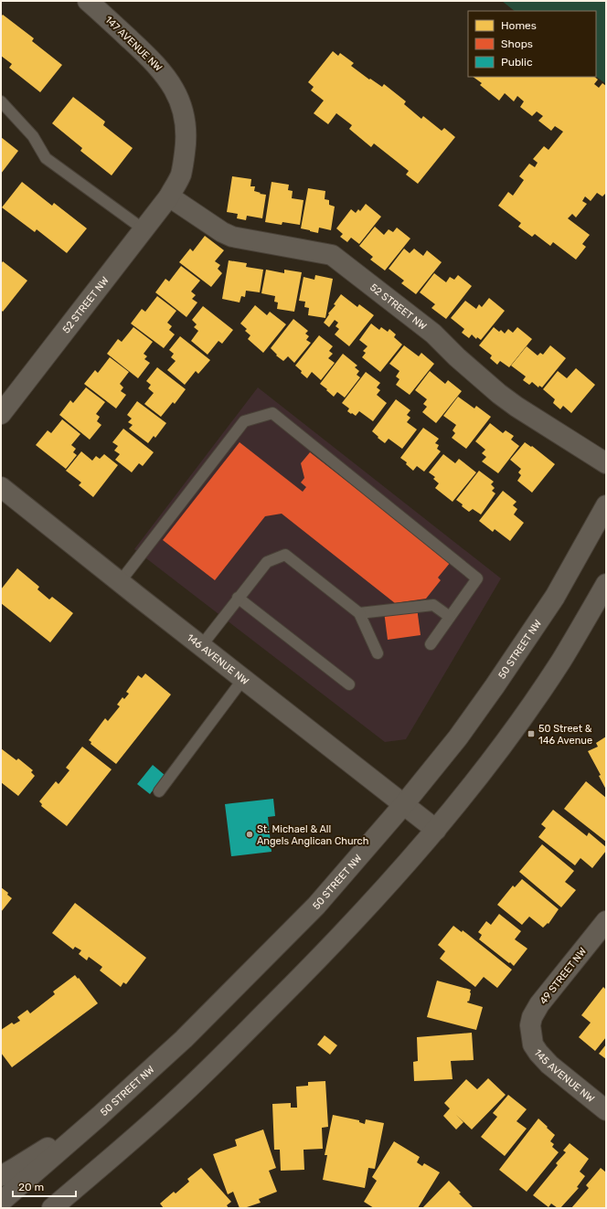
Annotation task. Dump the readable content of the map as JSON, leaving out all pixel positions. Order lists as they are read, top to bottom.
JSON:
{
  "streets": {
    "main road": [
      "147 AVENUE NW",
      "52 STREET NW",
      "50 STREET NW",
      "146 AVENUE NW",
      "49 STREET NW",
      "145 AVENUE NW"
    ]
  },
  "crossings": [
    ["147 AVENUE NW", "52 STREET NW"],
    ["50 STREET NW", "146 AVENUE NW"],
    ["49 STREET NW", "145 AVENUE NW"]
  ],
  "places": {
    "transit": ["50 Street & 146 Avenue"],
    "other": ["St. Michael & All Angels Anglican Church"]
  },
  "legend": ["Homes", "Shops", "Public"],
  "scale_bar": "20 m"
}
